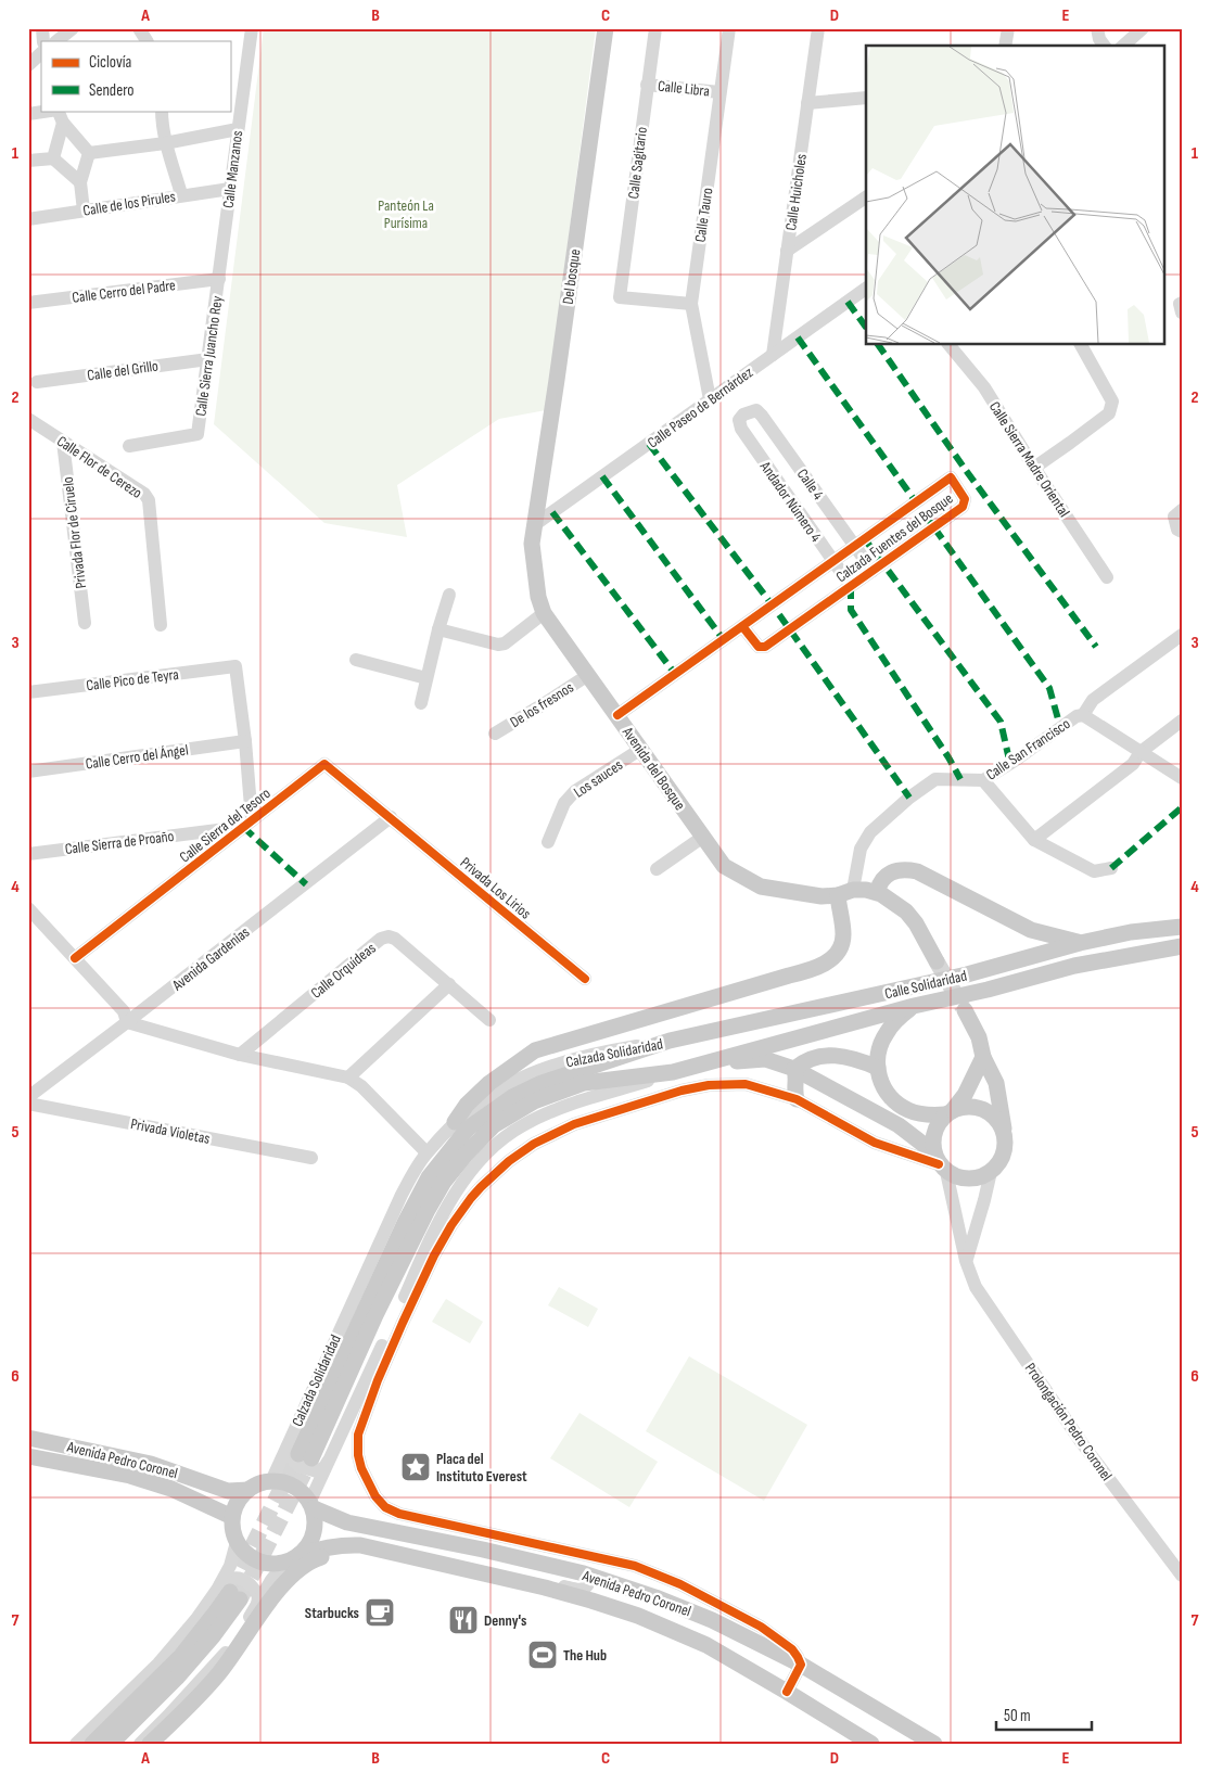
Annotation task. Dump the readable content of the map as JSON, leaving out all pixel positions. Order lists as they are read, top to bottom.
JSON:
{
  "streets": {
    "main road": [
      "Del bosque",
      "Avenida del Bosque",
      "Calle Solidaridad",
      "Calzada Solidaridad",
      "Avenida Pedro Coronel"
    ],
    "street": [
      "Calle Libra",
      "Calle Sagitario",
      "Calle Manzanos",
      "Calle Huicholes",
      "Calle de los Pirules",
      "Calle Tauro",
      "Calle Cerro del Padre",
      "Calle Sierra Juancho Rey",
      "Calle del Grillo",
      "Calle Paseo de Bernárdez",
      "Calle Sierra Madre Oriental",
      "Calle Flor de Cerezo",
      "Calle 4",
      "Andador Número 4",
      "Privada Flor de Ciruelo",
      "Calzada Fuentes del Bosque",
      "Calle Pico de Teyra",
      "De los fresnos",
      "Calle San Francisco",
      "Calle Cerro del Ángel",
      "Los sauces",
      "Calle Sierra del Tesoro",
      "Calle Sierra de Proaño",
      "Privada Los Lirios",
      "Avenida Gardenias",
      "Calle Orquídeas",
      "Privada Violetas",
      "Prolongación Pedro Coronel"
    ]
  },
  "crossings": [
    ["Calle Libra", "Calle Sagitario"],
    ["Calle Libra", "Calle Tauro"],
    ["Calle Sagitario", "Calle Tauro"],
    ["Calle Manzanos", "Calle de los Pirules"],
    ["Calle Manzanos", "Calle Cerro del Padre"],
    ["Calle Manzanos", "Calle Sierra Juancho Rey"],
    ["Calle Huicholes", "Calle Paseo de Bernárdez"],
    ["Calle Tauro", "Calle Paseo de Bernárdez"],
    ["Del bosque", "Calle Paseo de Bernárdez"],
    ["Del bosque", "Avenida del Bosque"],
    ["Calle Cerro del Padre", "Calle Sierra Juancho Rey"],
    ["Calle Sierra Juancho Rey", "Calle del Grillo"],
    ["Calle Paseo de Bernárdez", "Avenida del Bosque"],
    ["Calle Flor de Cerezo", "Privada Flor de Ciruelo"],
    ["Calle 4", "Andador Número 4"],
    ["Calle 4", "Calzada Fuentes del Bosque"],
    ["Andador Número 4", "Calzada Fuentes del Bosque"],
    ["Calzada Fuentes del Bosque", "Avenida del Bosque"],
    ["Calle Pico de Teyra", "Calle Cerro del Ángel"],
    ["De los fresnos", "Avenida del Bosque"],
    ["Calle San Francisco", "Avenida del Bosque"],
    ["Avenida del Bosque", "Los sauces"],
    ["Calle Sierra del Tesoro", "Calle Sierra de Proaño"],
    ["Calle Sierra del Tesoro", "Privada Los Lirios"],
    ["Calle Sierra del Tesoro", "Avenida Gardenias"],
    ["Privada Los Lirios", "Avenida Gardenias"],
    ["Calle Solidaridad", "Calzada Solidaridad"],
    ["Calzada Solidaridad", "Avenida Pedro Coronel"]
  ],
  "parks": ["Panteón La Purísima"],
  "places": {
    "place": ["Placa del Instituto Everest"],
    "cafe": ["Starbucks"],
    "restaurant": ["Denny's"],
    "sports": ["The Hub"]
  },
  "legend": ["Ciclovía", "Sendero"],
  "scale_bar": "50 m",
  "grid": {
    "columns": [
      "A",
      "B",
      "C",
      "D",
      "E"
    ],
    "rows": [
      "1",
      "2",
      "3",
      "4",
      "5",
      "6",
      "7"
    ]
  }
}
